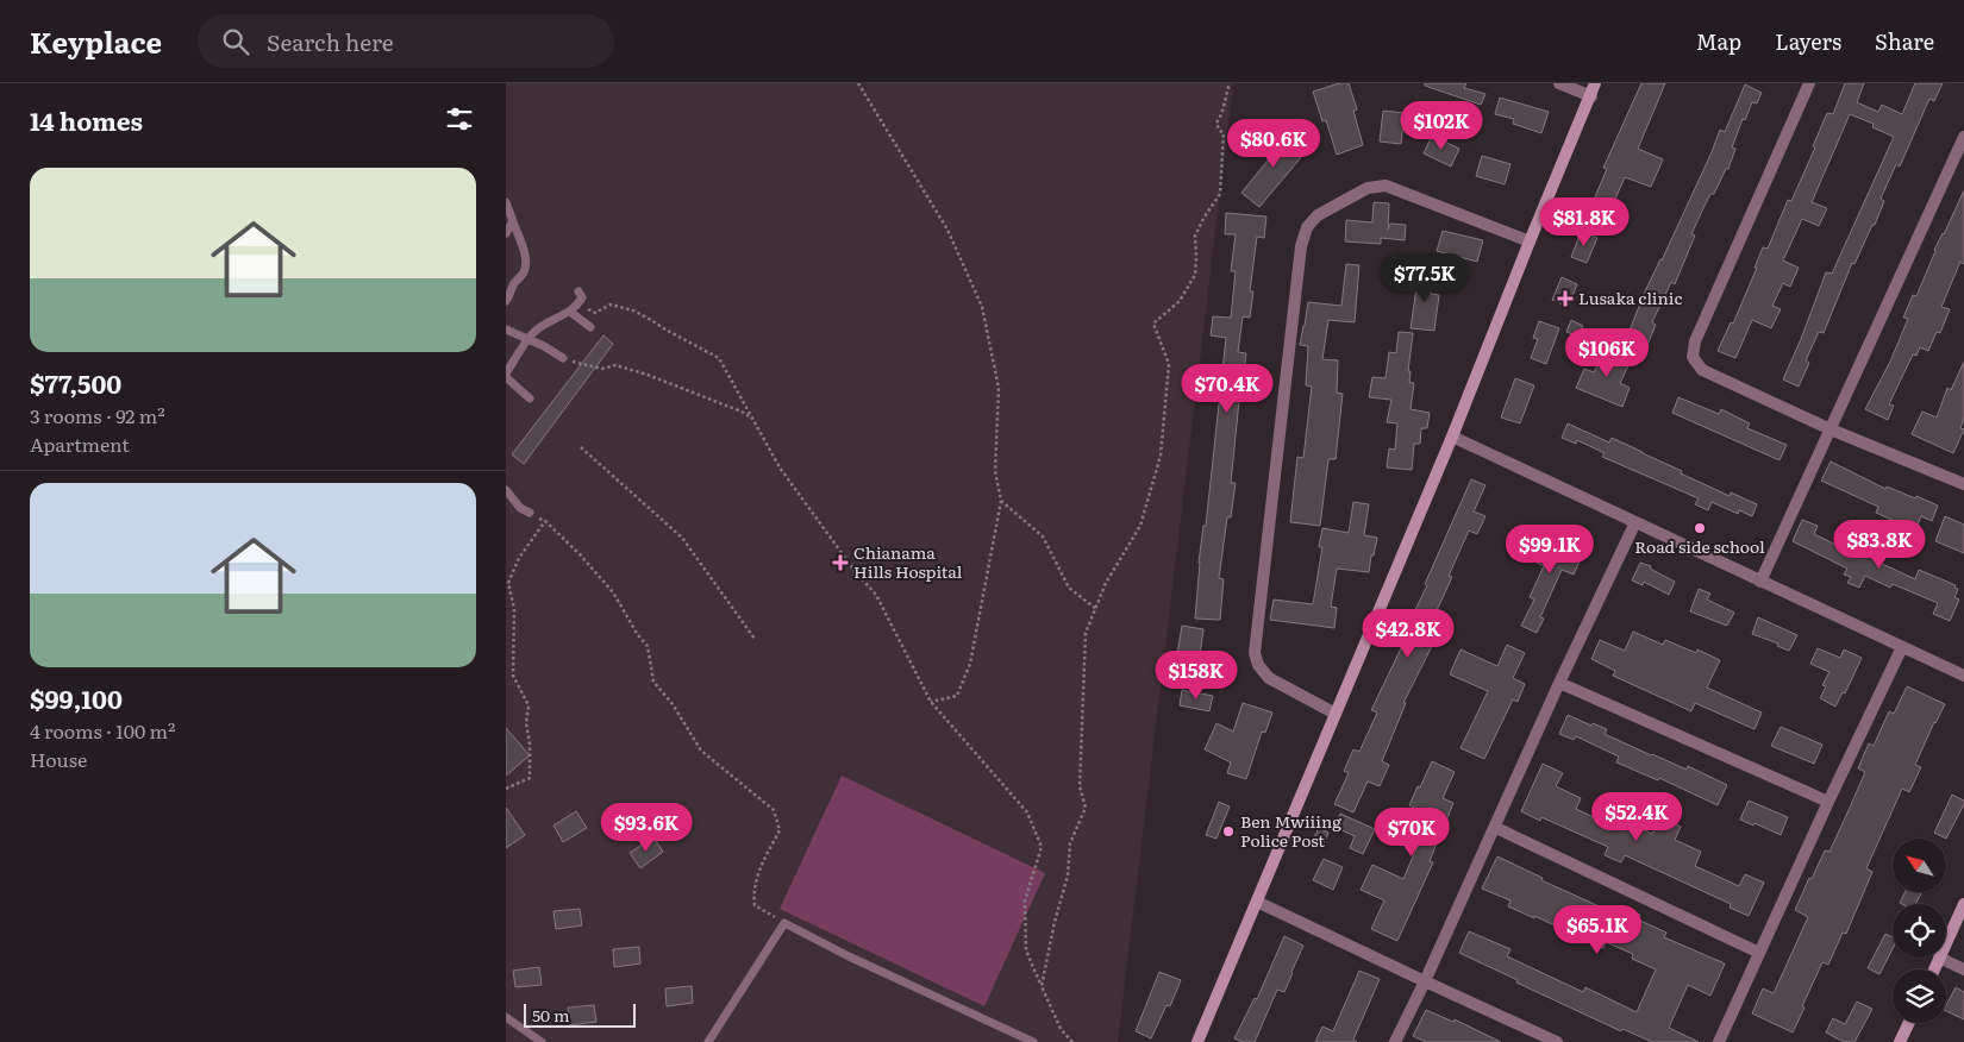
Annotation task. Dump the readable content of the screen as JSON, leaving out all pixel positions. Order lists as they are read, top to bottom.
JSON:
{
  "places": {
    "health": ["Lusaka clinic", "Chianama Hills Hospital"],
    "other": ["Road side school", "Ben Mwiiing Police Post"]
  },
  "scale_bar": "50 m",
  "north": "top left",
  "page": {
    "header": "Keyplace",
    "search": "Search here",
    "nav": ["Map", "Layers", "Share"],
    "heading": "14 homes",
    "price": [
      "$102K",
      "$80.6K",
      "$81.8K",
      "$77.5K",
      "$106K",
      "$70.4K",
      "$83.8K",
      "$99.1K",
      "$42.8K",
      "$158K",
      "$52.4K",
      "$93.6K",
      "$70K",
      "$65.1K"
    ],
    "list": [
      {
        "name": "$77,500",
        "note": "3 rooms · 92 m² · Apartment"
      },
      {
        "name": "$99,100",
        "note": "4 rooms · 100 m² · House"
      }
    ],
    "scale": "50 m"
  }
}
